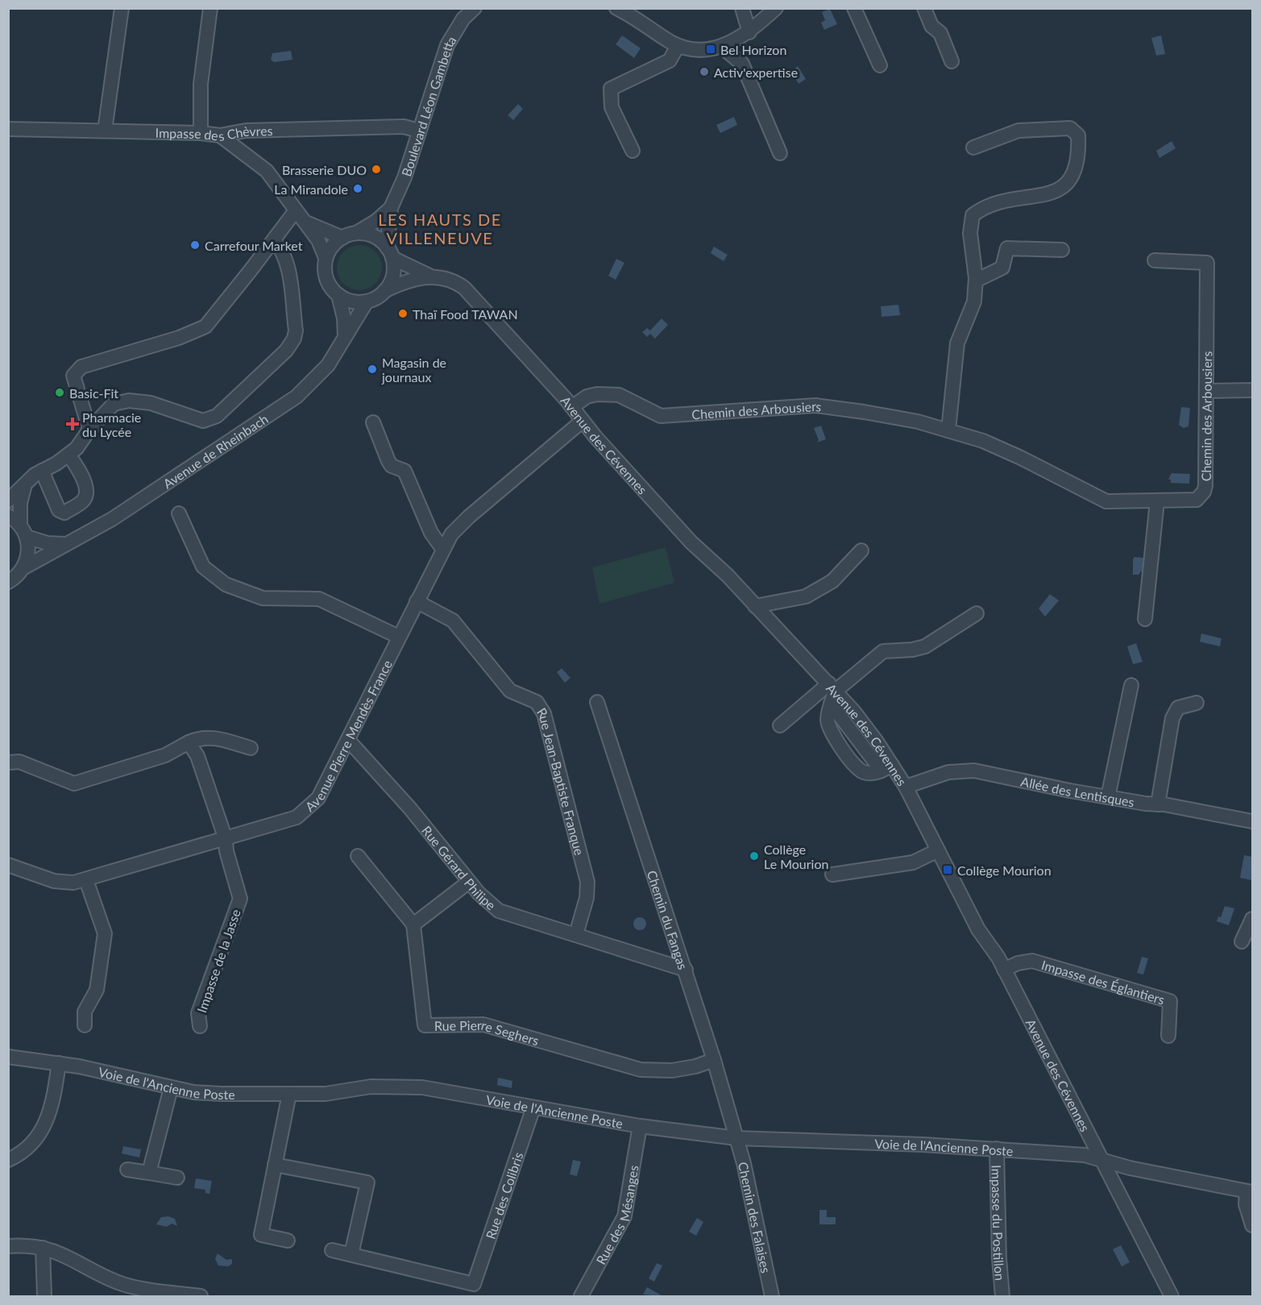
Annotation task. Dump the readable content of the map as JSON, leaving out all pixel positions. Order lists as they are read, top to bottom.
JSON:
{
  "streets": {
    "street": [
      "Boulevard Léon Gambetta",
      "Impasse des Chèvres",
      "Chemin des Arbousiers",
      "Avenue des Cévennes",
      "Avenue de Rheinbach",
      "Avenue Pierre Mendès France",
      "Rue Jean-Baptiste Franque",
      "Allée des Lentisques",
      "Rue Gérard Philipe",
      "Chemin du Fangas",
      "Impasse de la Jasse",
      "Impasse des Églantiers",
      "Rue Pierre Seghers",
      "Voie de l'Ancienne Poste",
      "Rue des Colibris",
      "Rue des Mésanges",
      "Chemin des Falaises",
      "Impasse du Postillon"
    ]
  },
  "crossings": [
    ["Boulevard Léon Gambetta", "Impasse des Chèvres"],
    ["Boulevard Léon Gambetta", "Avenue des Cévennes"],
    ["Boulevard Léon Gambetta", "Avenue de Rheinbach"],
    ["Chemin des Arbousiers", "Avenue des Cévennes"],
    ["Avenue des Cévennes", "Avenue de Rheinbach"],
    ["Avenue des Cévennes", "Avenue Pierre Mendès France"],
    ["Avenue des Cévennes", "Allée des Lentisques"],
    ["Avenue des Cévennes", "Impasse des Églantiers"],
    ["Avenue des Cévennes", "Voie de l'Ancienne Poste"],
    ["Avenue Pierre Mendès France", "Rue Jean-Baptiste Franque"],
    ["Avenue Pierre Mendès France", "Rue Gérard Philipe"],
    ["Avenue Pierre Mendès France", "Impasse de la Jasse"],
    ["Rue Jean-Baptiste Franque", "Rue Gérard Philipe"],
    ["Rue Gérard Philipe", "Chemin du Fangas"],
    ["Chemin du Fangas", "Rue Pierre Seghers"],
    ["Chemin du Fangas", "Voie de l'Ancienne Poste"],
    ["Chemin du Fangas", "Chemin des Falaises"],
    ["Voie de l'Ancienne Poste", "Rue des Colibris"],
    ["Voie de l'Ancienne Poste", "Rue des Mésanges"],
    ["Voie de l'Ancienne Poste", "Chemin des Falaises"],
    ["Voie de l'Ancienne Poste", "Impasse du Postillon"]
  ],
  "districts": ["LES HAUTS DE VILLENEUVE"],
  "places": {
    "transit": ["Bel Horizon", "Collège Mourion"],
    "other": [
      "Activ'expertise",
      "Brasserie DUO",
      "La Mirandole",
      "Carrefour Market",
      "Thaï Food TAWAN",
      "Magasin de journaux",
      "Basic-Fit",
      "Collège Le Mourion"
    ],
    "health": ["Pharmacie du Lycée"]
  }
}
